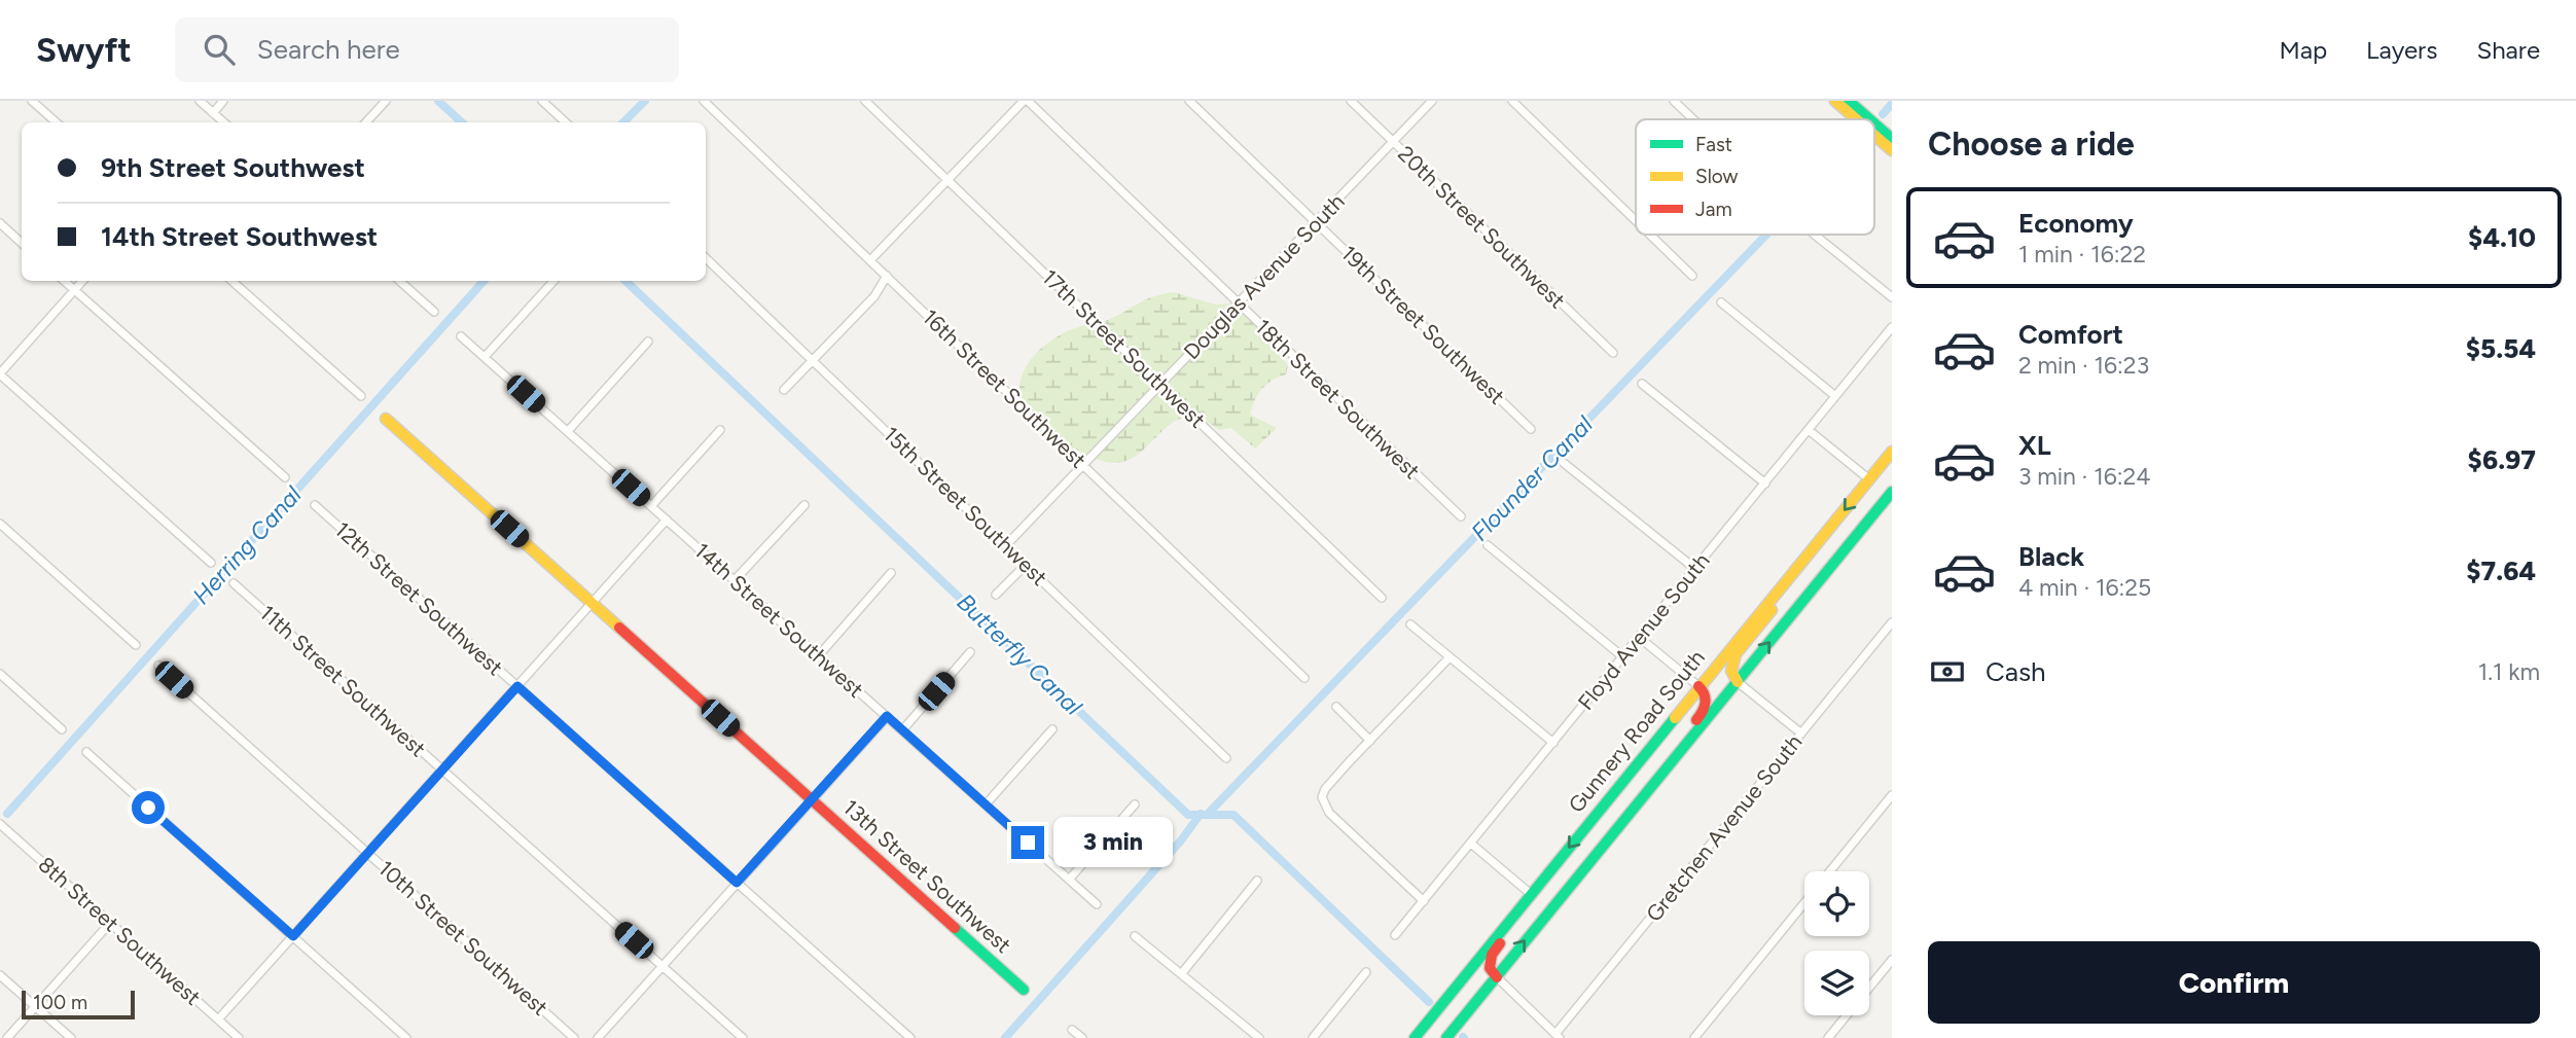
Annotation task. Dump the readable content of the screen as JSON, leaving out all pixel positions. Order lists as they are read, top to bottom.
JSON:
{
  "streets": {
    "main road": ["Gunnery Road South", "13th Street Southwest"],
    "street": [
      "20th Street Southwest",
      "Douglas Avenue South",
      "19th Street Southwest",
      "17th Street Southwest",
      "16th Street Southwest",
      "18th Street Southwest",
      "15th Street Southwest",
      "12th Street Southwest",
      "14th Street Southwest",
      "Floyd Avenue South",
      "11th Street Southwest",
      "Gretchen Avenue South",
      "8th Street Southwest",
      "10th Street Southwest"
    ]
  },
  "crossings": [
    ["20th Street Southwest", "Douglas Avenue South"],
    ["Douglas Avenue South", "19th Street Southwest"],
    ["Douglas Avenue South", "17th Street Southwest"],
    ["Douglas Avenue South", "16th Street Southwest"],
    ["Douglas Avenue South", "18th Street Southwest"],
    ["Douglas Avenue South", "15th Street Southwest"]
  ],
  "water": ["Flounder Canal", "Herring Canal", "Butterfly Canal"],
  "legend": ["Fast", "Slow", "Jam"],
  "scale_bar": "100 m",
  "page": {
    "header": "Swyft",
    "search": "Search here",
    "nav": ["Map", "Layers", "Share"],
    "heading": "Choose a ride",
    "banner": ["9th Street Southwest", "14th Street Southwest"],
    "list": [
      {
        "name": "Economy",
        "note": "1 min · 16:22",
        "value": "$4.10"
      },
      {
        "name": "Comfort",
        "note": "2 min · 16:23",
        "value": "$5.54"
      },
      {
        "name": "XL",
        "note": "3 min · 16:24",
        "value": "$6.97"
      },
      {
        "name": "Black",
        "note": "4 min · 16:25",
        "value": "$7.64"
      }
    ],
    "pay": ["Cash", "1.1 km"],
    "bubble": "3 min",
    "buttons": "Confirm",
    "scale": "100 m"
  }
}
